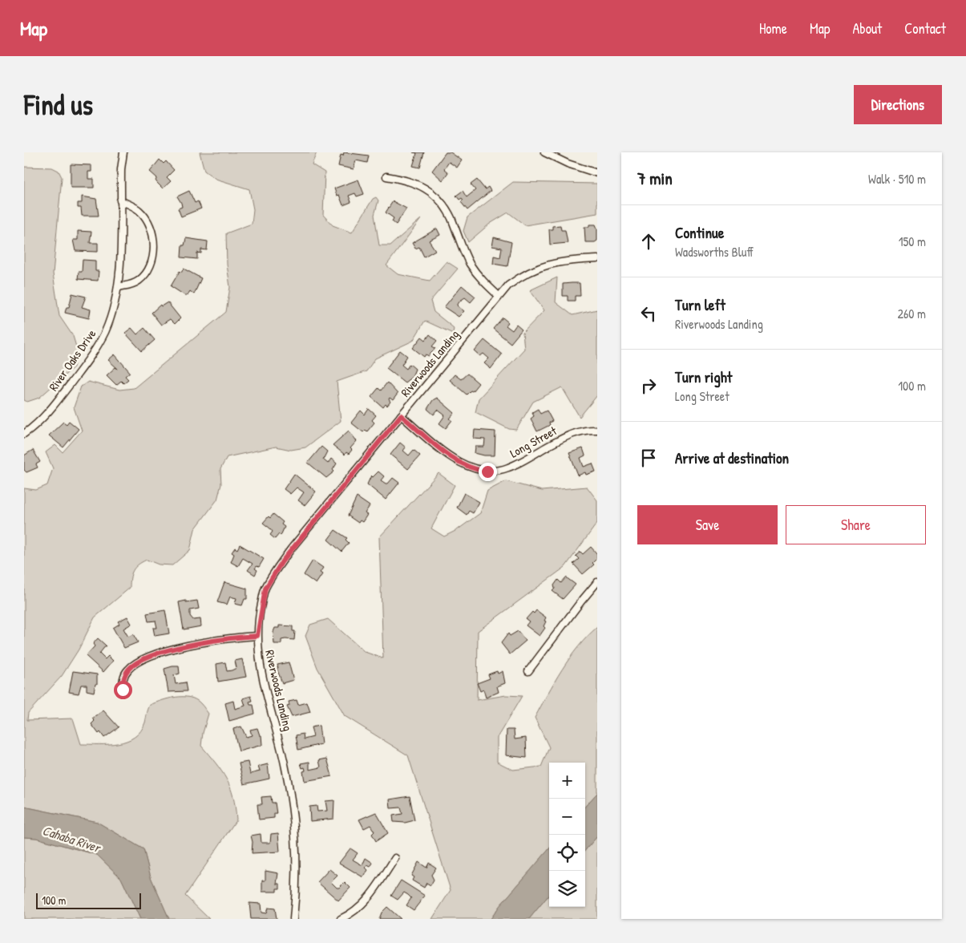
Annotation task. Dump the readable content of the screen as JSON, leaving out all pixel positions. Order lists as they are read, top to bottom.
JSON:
{
  "streets": {
    "street": ["River Oaks Drive", "Riverwoods Landing", "Long Street"]
  },
  "crossings": [
    ["Riverwoods Landing", "Long Street"]
  ],
  "water": ["Cahaba River"],
  "scale_bar": "100 m",
  "page": {
    "header": "Map",
    "nav": [
      "Home",
      "Map",
      "About",
      "Contact"
    ],
    "buttons": [
      "Directions",
      ["Save", "Share"]
    ],
    "title": "Find us",
    "heading": ["7 min", "Walk · 510 m"],
    "list": [
      ["Continue", "Wadsworths Bluff", "150 m"],
      ["Turn left", "Riverwoods Landing", "260 m"],
      ["Turn right", "Long Street", "100 m"],
      "Arrive at destination"
    ],
    "map_buttons": ["+", "−"],
    "scale": "100 m"
  }
}
